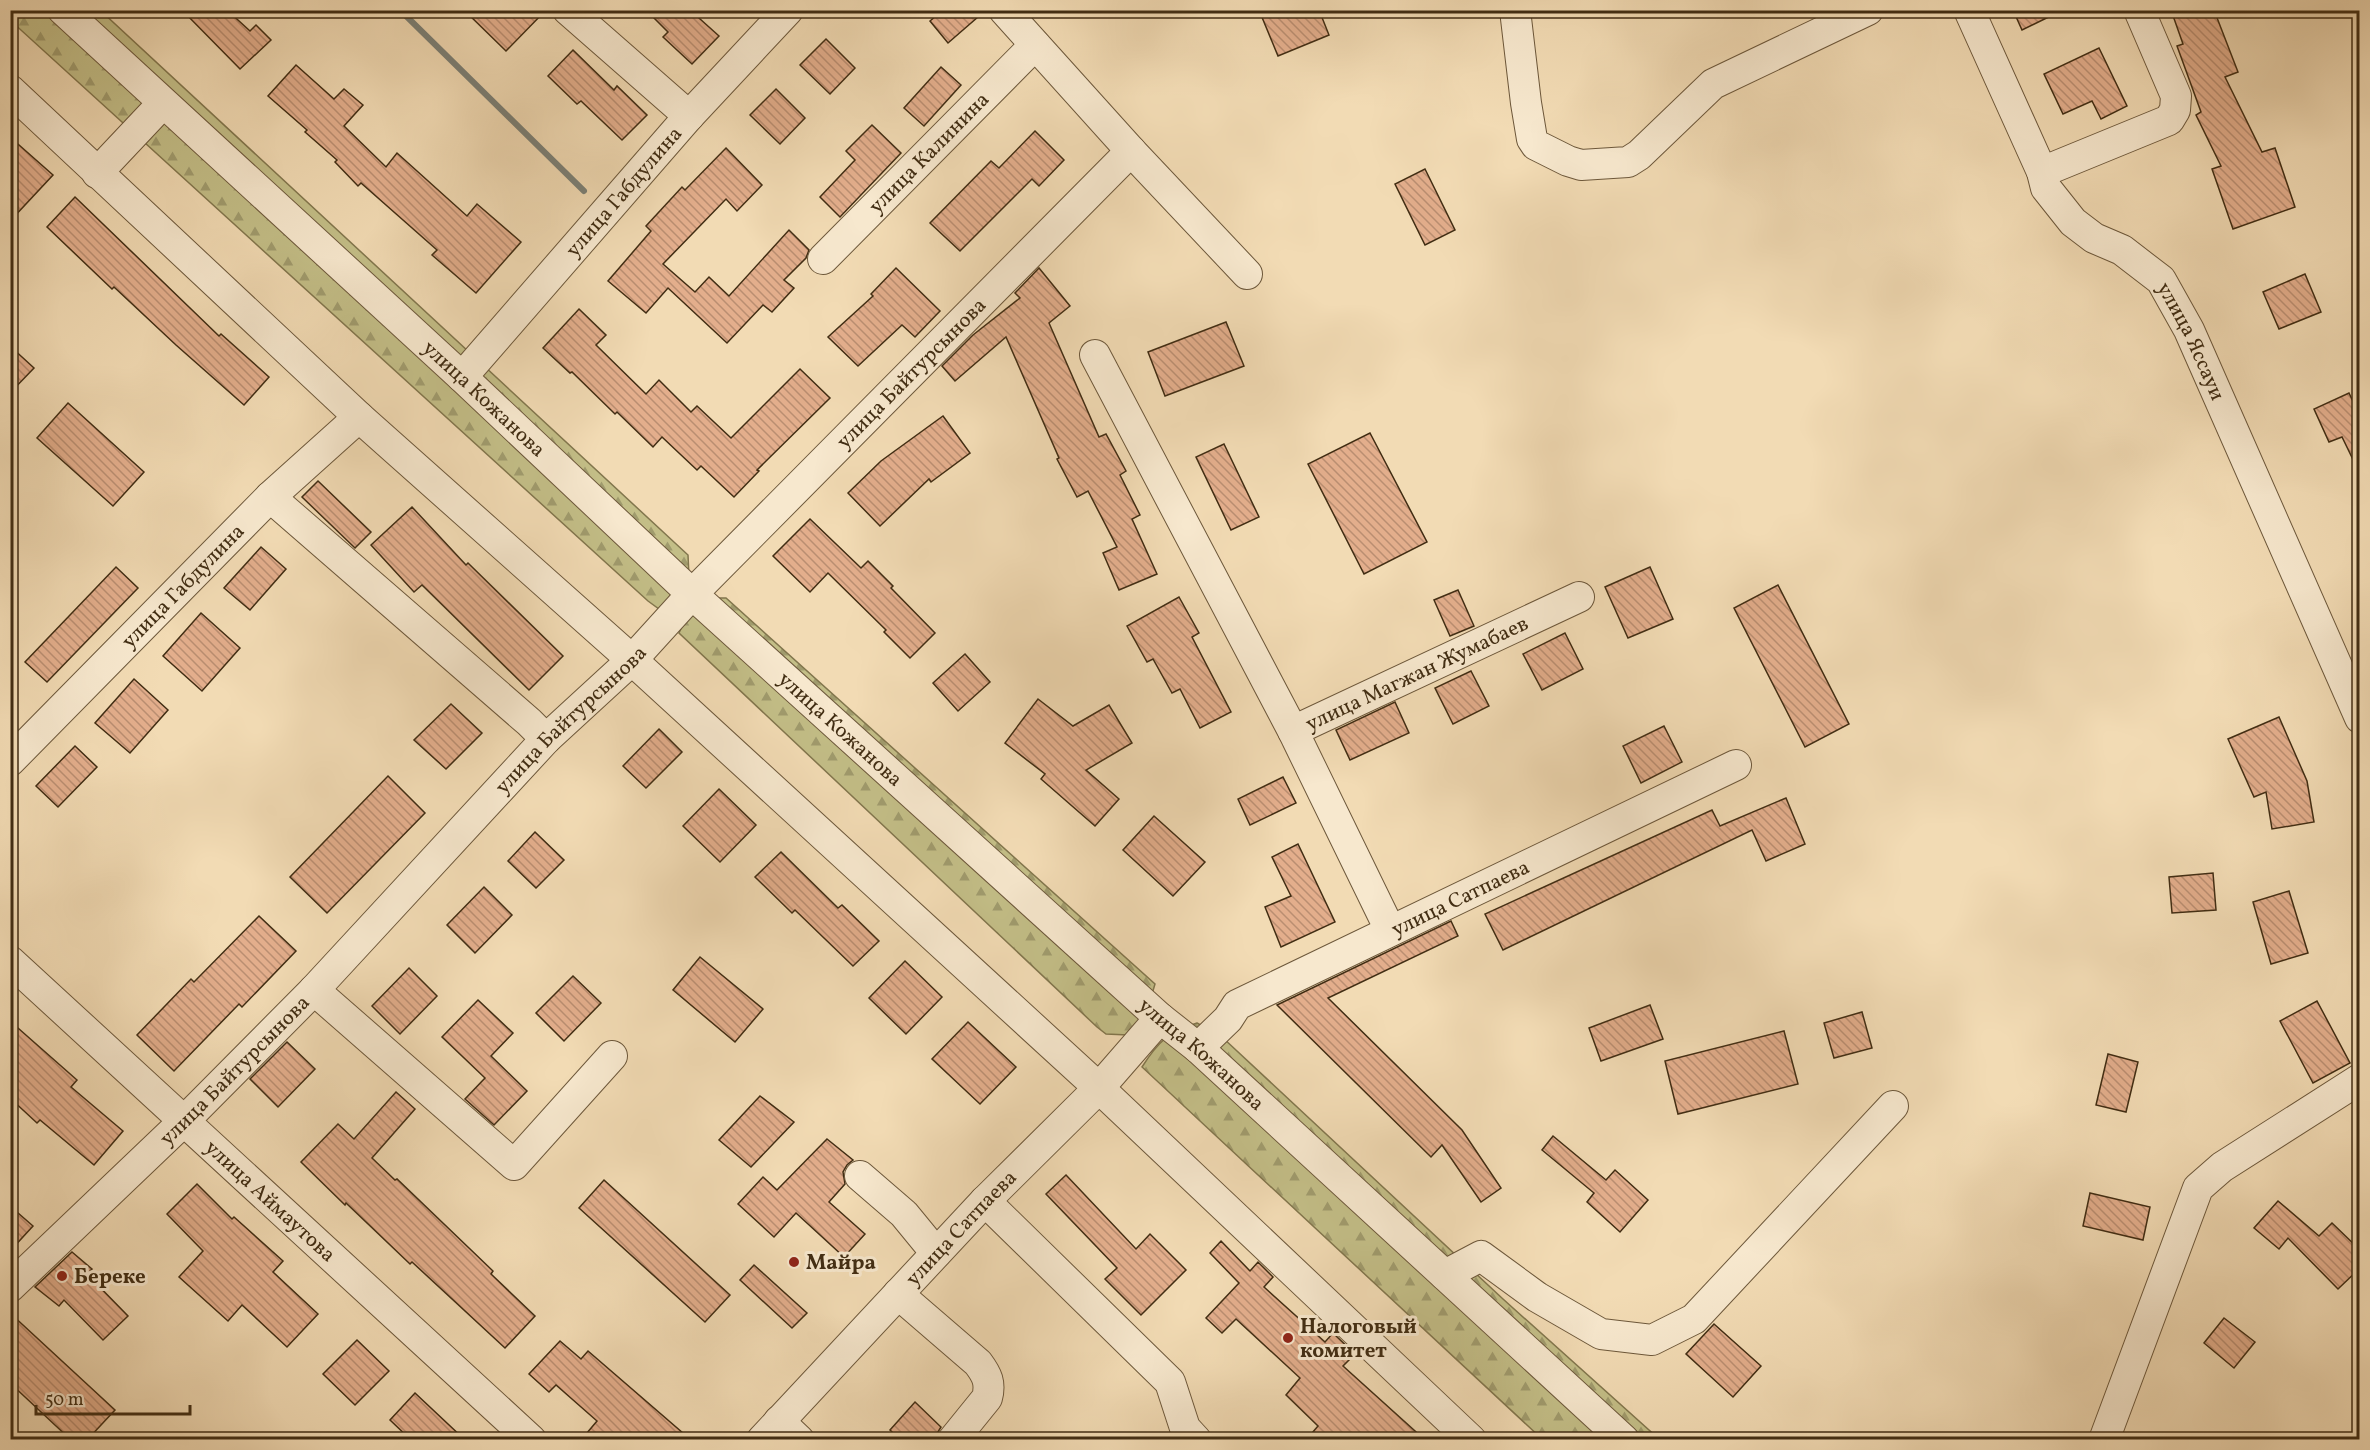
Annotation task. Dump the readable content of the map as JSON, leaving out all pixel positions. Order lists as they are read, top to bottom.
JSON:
{
  "streets": {
    "street": [
      "улица Калинина",
      "улица Габдулина",
      "улица Яссауи",
      "улица Байтурсынова",
      "улица Кожанова",
      "улица Магжан Жумабаев",
      "улица Сатпаева",
      "улица Аймаутова"
    ]
  },
  "crossings": [
    ["улица Габдулина", "улица Кожанова"],
    ["улица Байтурсынова", "улица Кожанова"],
    ["улица Байтурсынова", "улица Аймаутова"],
    ["улица Кожанова", "улица Сатпаева"],
    ["улица Магжан Жумабаев", "улица Сатпаева"]
  ],
  "places": ["Майра", "Береке", "Налоговый комитет"],
  "scale_bar": "50 m"
}
